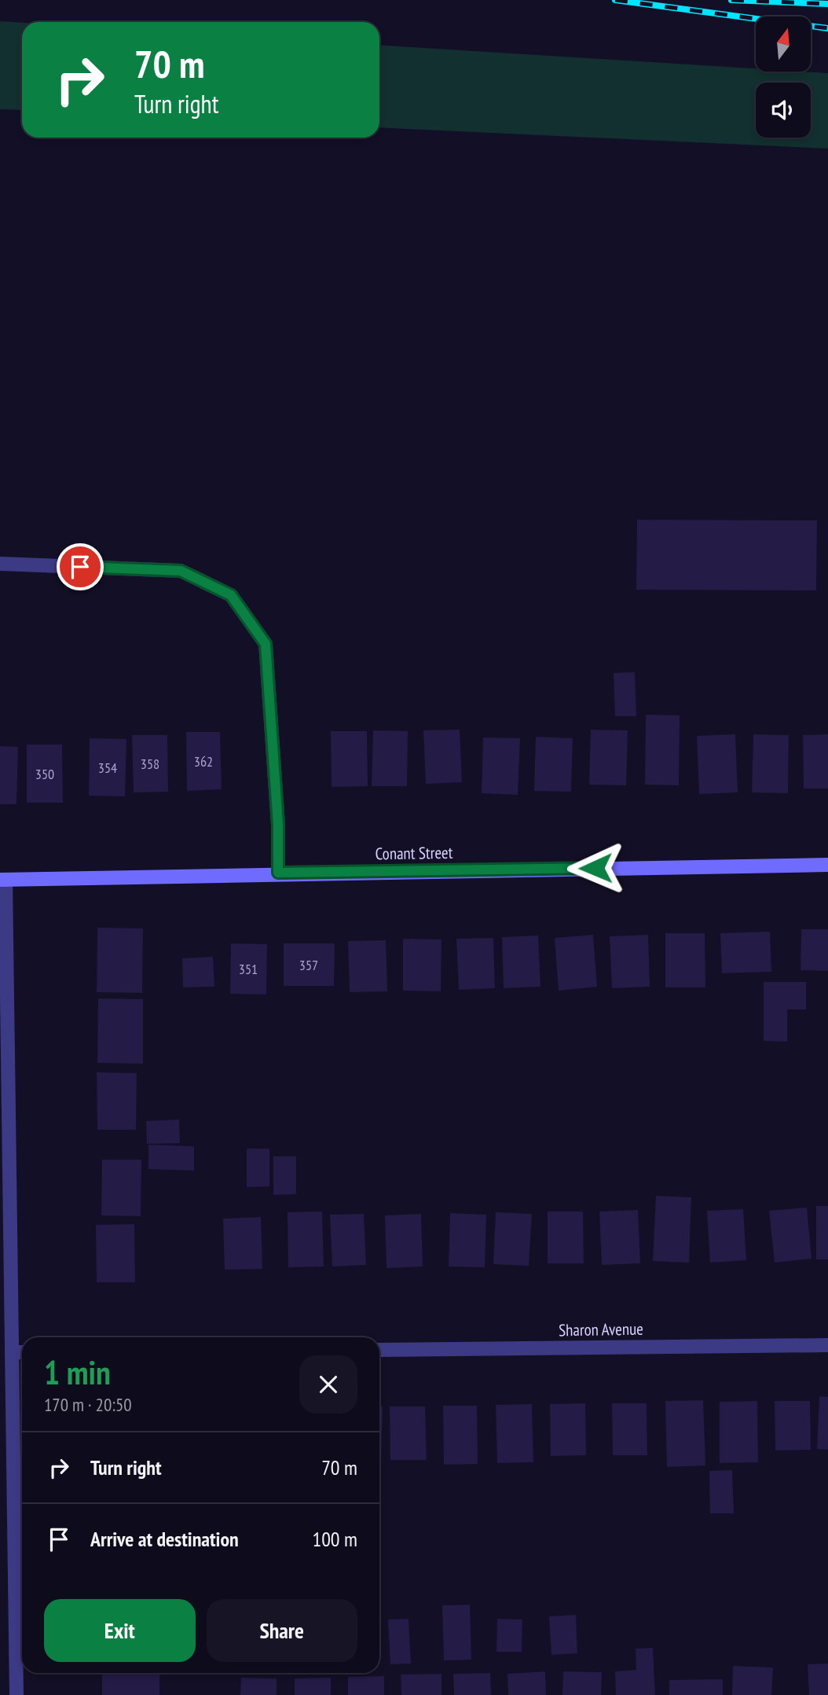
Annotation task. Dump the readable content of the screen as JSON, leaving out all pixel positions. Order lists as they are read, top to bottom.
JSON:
{
  "streets": {
    "street": ["Conant Street", "Sharon Avenue"]
  },
  "house_numbers": [
    "362",
    "358",
    "354",
    "350",
    "357",
    "351"
  ],
  "north": "top",
  "page": {
    "turn": ["70 m", "Turn right"],
    "heading": ["1 min", "170 m · 20:50"],
    "list": [
      {
        "name": "Turn right",
        "value": "70 m"
      },
      {
        "name": "Arrive at destination",
        "value": "100 m"
      }
    ],
    "buttons": ["Exit", "Share"]
  }
}
